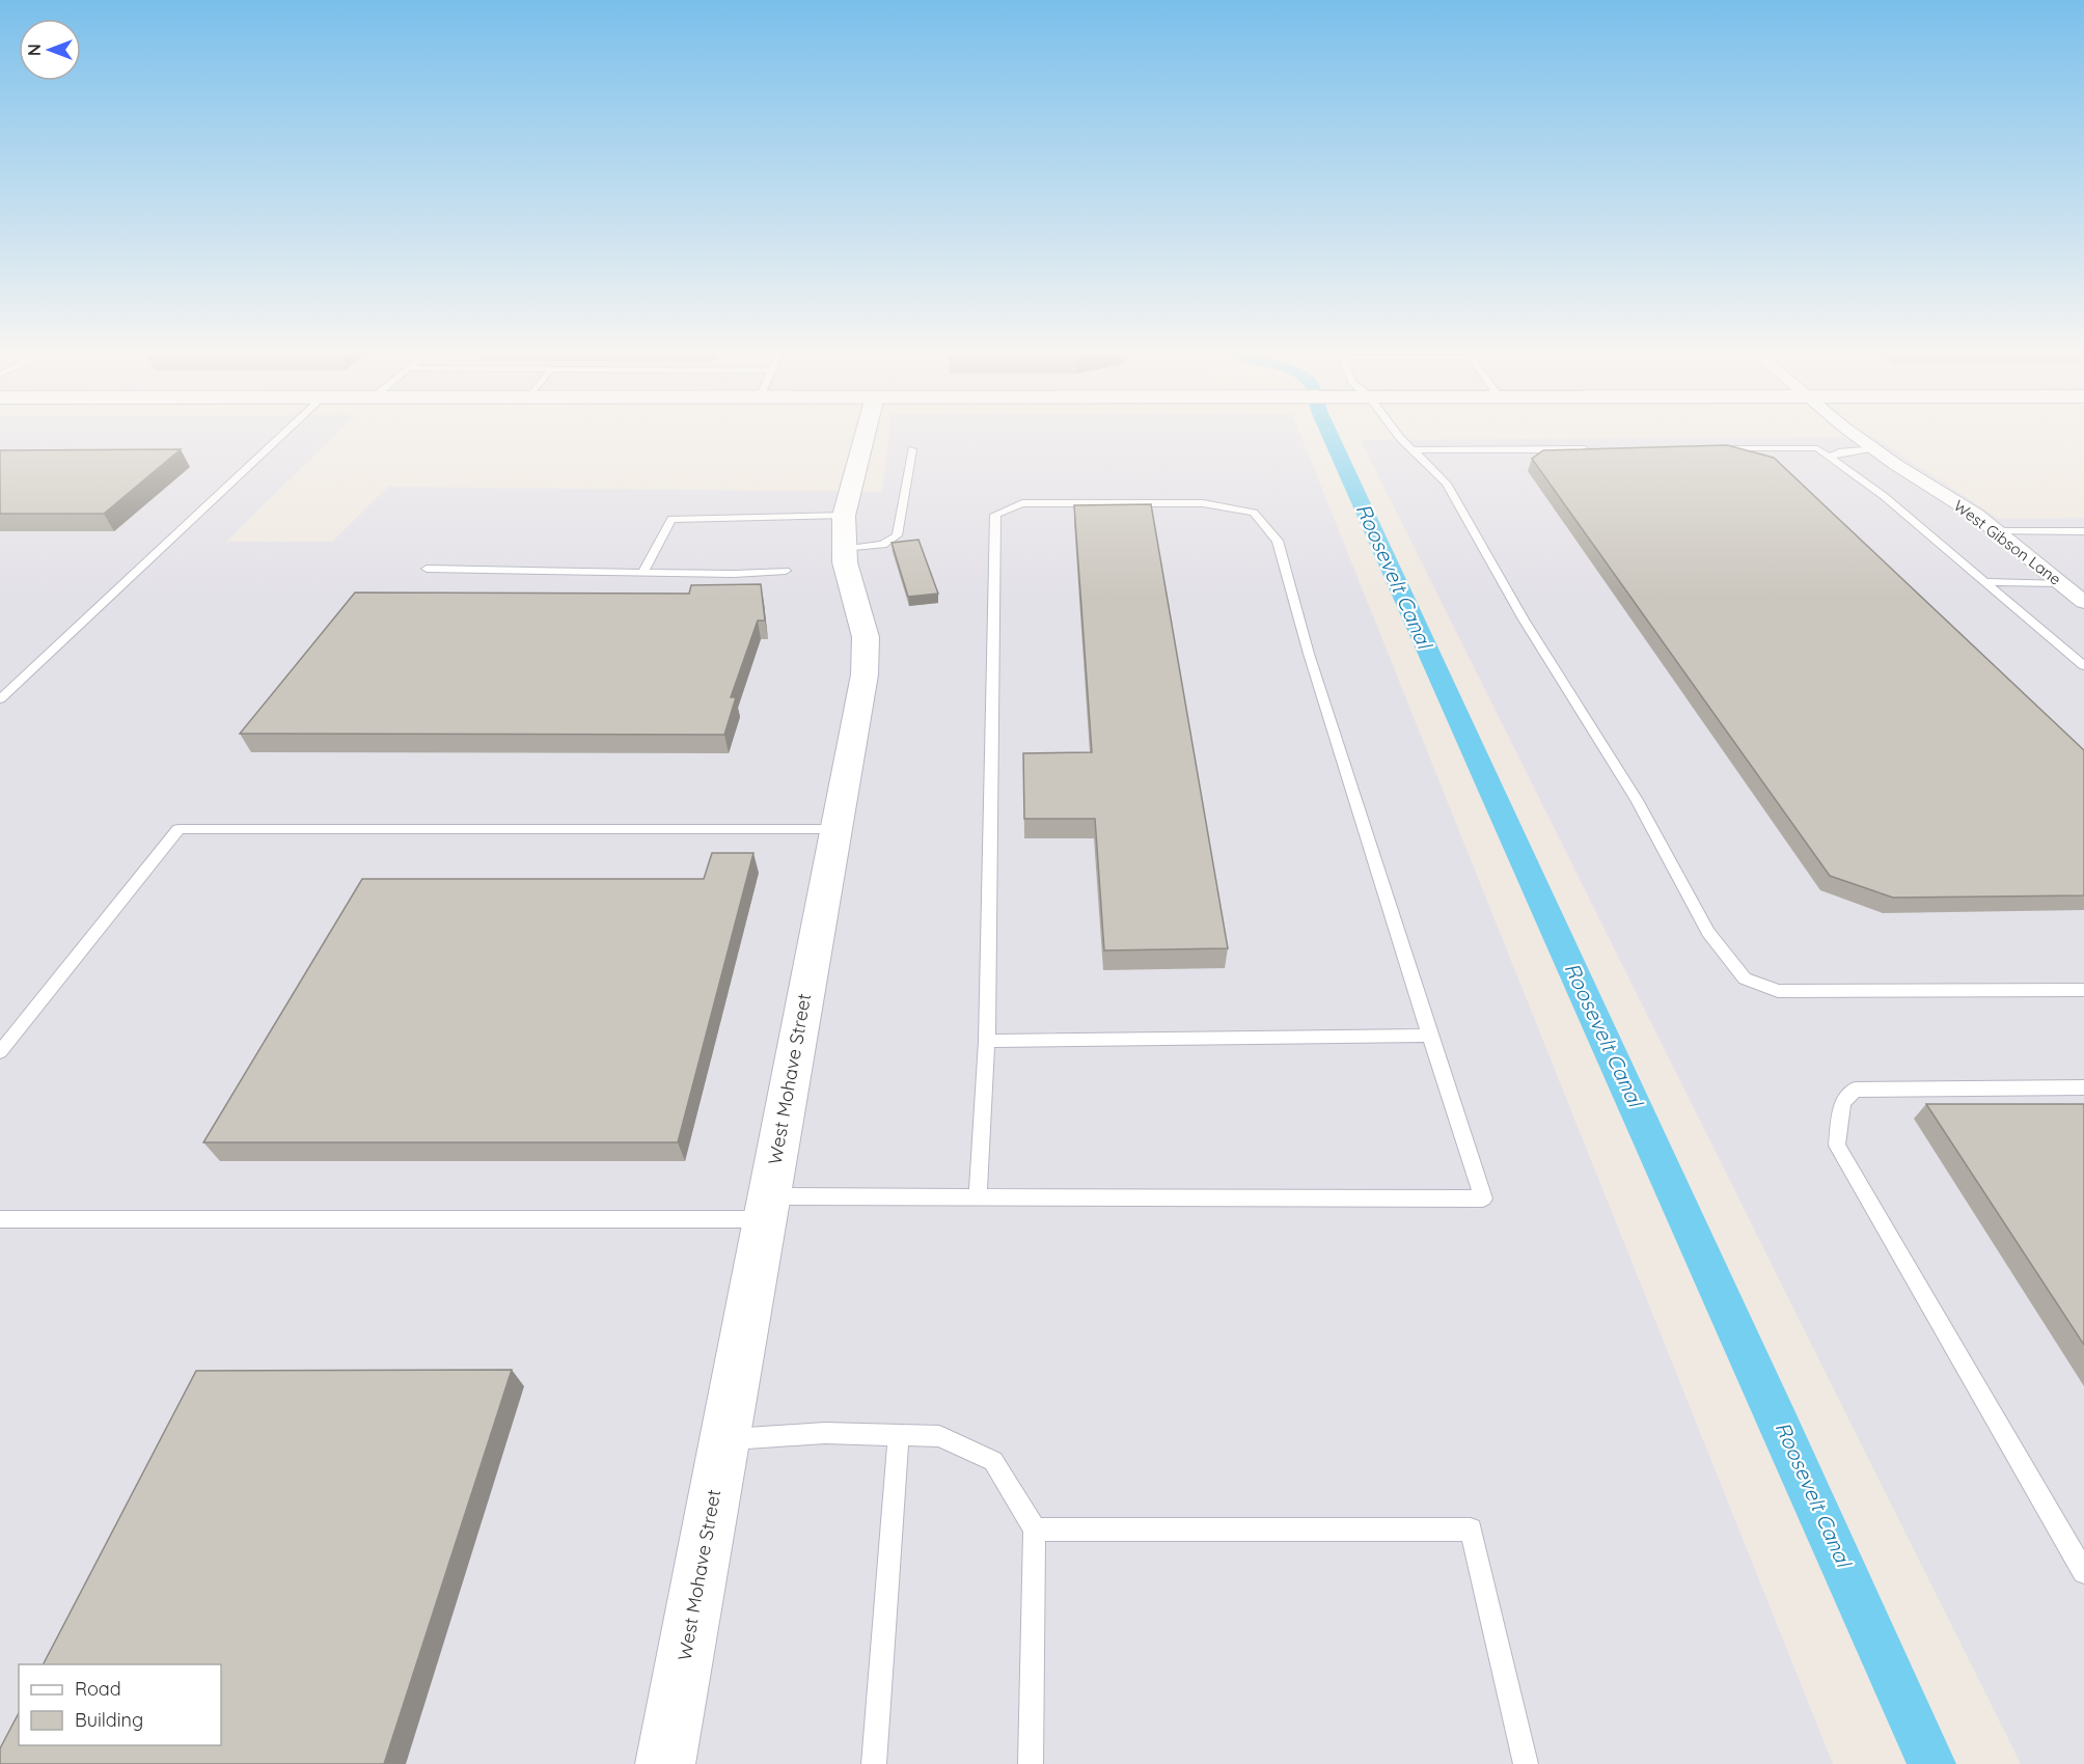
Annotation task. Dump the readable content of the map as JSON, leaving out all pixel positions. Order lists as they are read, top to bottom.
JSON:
{
  "streets": {
    "main road": ["West Mohave Street"],
    "street": ["West Gibson Lane"]
  },
  "water": ["Roosevelt Canal"],
  "legend": ["Road", "Building"],
  "north": "left"
}
